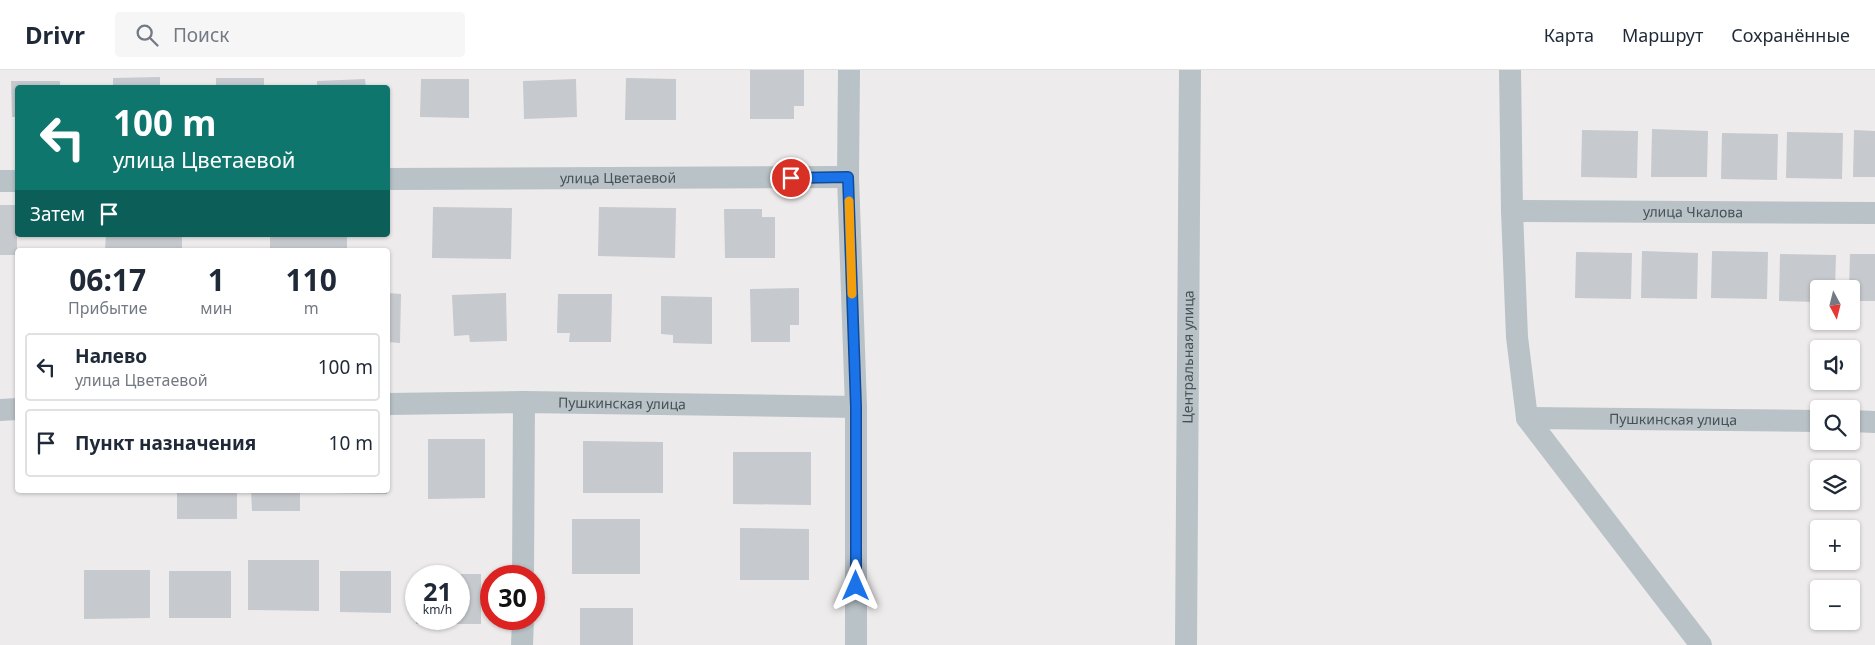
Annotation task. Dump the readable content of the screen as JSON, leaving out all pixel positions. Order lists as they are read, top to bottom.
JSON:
{
  "streets": {
    "street": [
      "улица Цветаевой",
      "улица Чкалова",
      "Центральная улица",
      "Пушкинская улица"
    ]
  },
  "north": "bottom",
  "page": {
    "header": "Drivr",
    "search": "Поиск",
    "nav": ["Карта", "Маршрут", "Сохранённые"],
    "turn": ["100 m", "улица Цветаевой"],
    "then": "Затем",
    "eta": [
      "06:17",
      "Прибытие",
      "1",
      "мин",
      "110",
      "m"
    ],
    "map_buttons": ["+", "−"],
    "list": [
      {
        "name": "Налево",
        "note": "улица Цветаевой",
        "value": "100 m"
      },
      {
        "name": "Пункт назначения",
        "value": "10 m"
      }
    ],
    "speed": "21 km/h",
    "limit": "30"
  }
}
